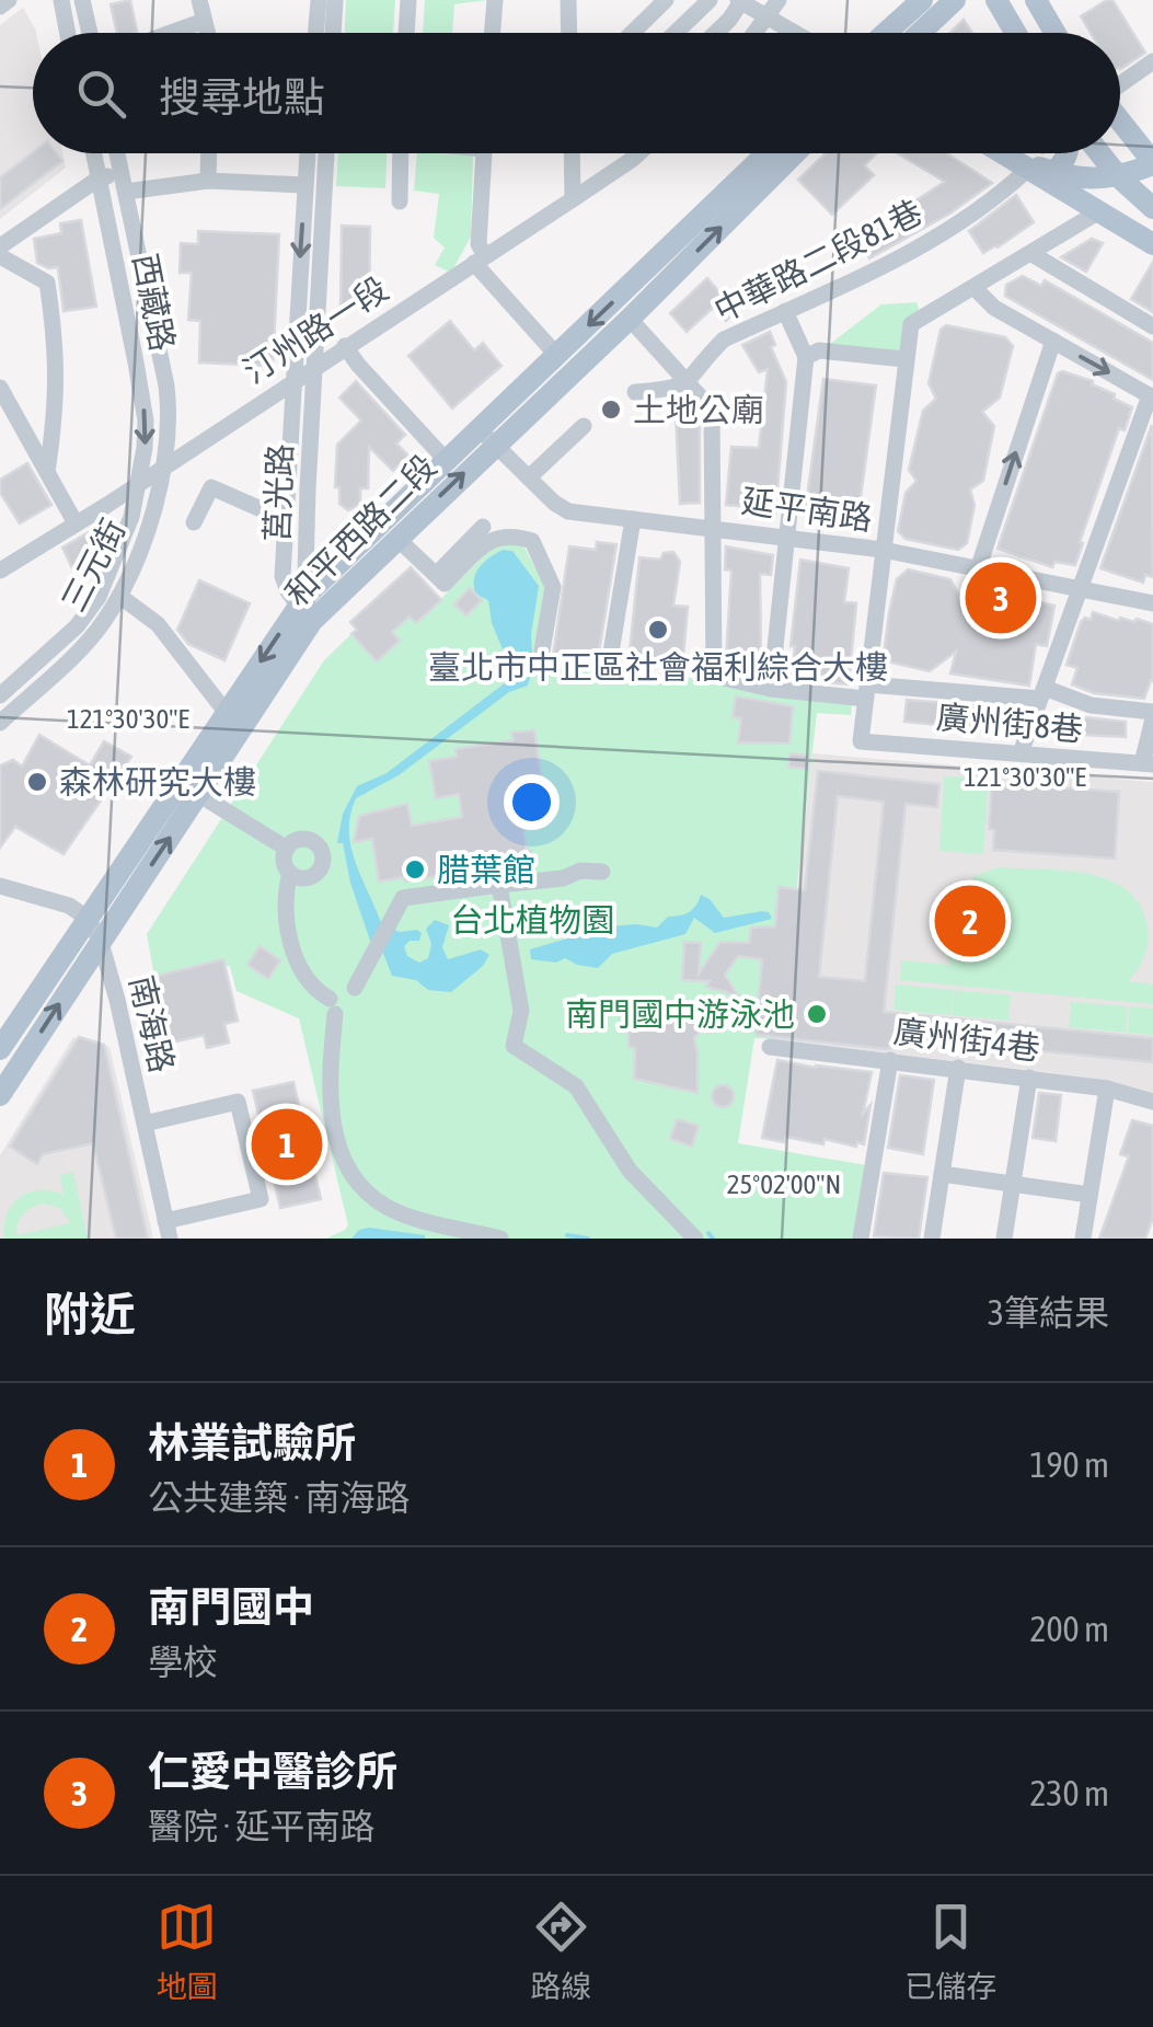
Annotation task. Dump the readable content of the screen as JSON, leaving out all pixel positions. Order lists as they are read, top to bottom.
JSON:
{
  "streets": {
    "main road": ["和平西路二段"],
    "street": [
      "中華路二段81巷",
      "西藏路",
      "汀州路一段",
      "莒光路",
      "延平南路",
      "三元街",
      "廣州街8巷",
      "南海路",
      "廣州街4巷"
    ]
  },
  "crossings": [
    ["西藏路", "汀州路一段"],
    ["西藏路", "三元街"],
    ["汀州路一段", "莒光路"],
    ["汀州路一段", "三元街"],
    ["莒光路", "和平西路二段"],
    ["延平南路", "和平西路二段"],
    ["和平西路二段", "南海路"]
  ],
  "parks": ["台北植物園"],
  "places": [
    "土地公廟",
    "臺北市中正區社會福利綜合大樓",
    "森林研究大樓",
    "腊葉館",
    "南門國中游泳池"
  ],
  "page": {
    "search": "搜尋地點",
    "pins": ["3", "2", "1"],
    "heading": ["附近", "3筆結果"],
    "list": [
      {
        "mark": "1",
        "name": "林業試驗所",
        "note": "公共建築 · 南海路",
        "value": "190 m"
      },
      {
        "mark": "2",
        "name": "南門國中",
        "note": "學校",
        "value": "200 m"
      },
      {
        "mark": "3",
        "name": "仁愛中醫診所",
        "note": "醫院 · 延平南路",
        "value": "230 m"
      }
    ],
    "nav": ["地圖", "路線", "已儲存"]
  },
  "coordinates": ["121°30'30\"E", "25°02'00\"N"]
}
